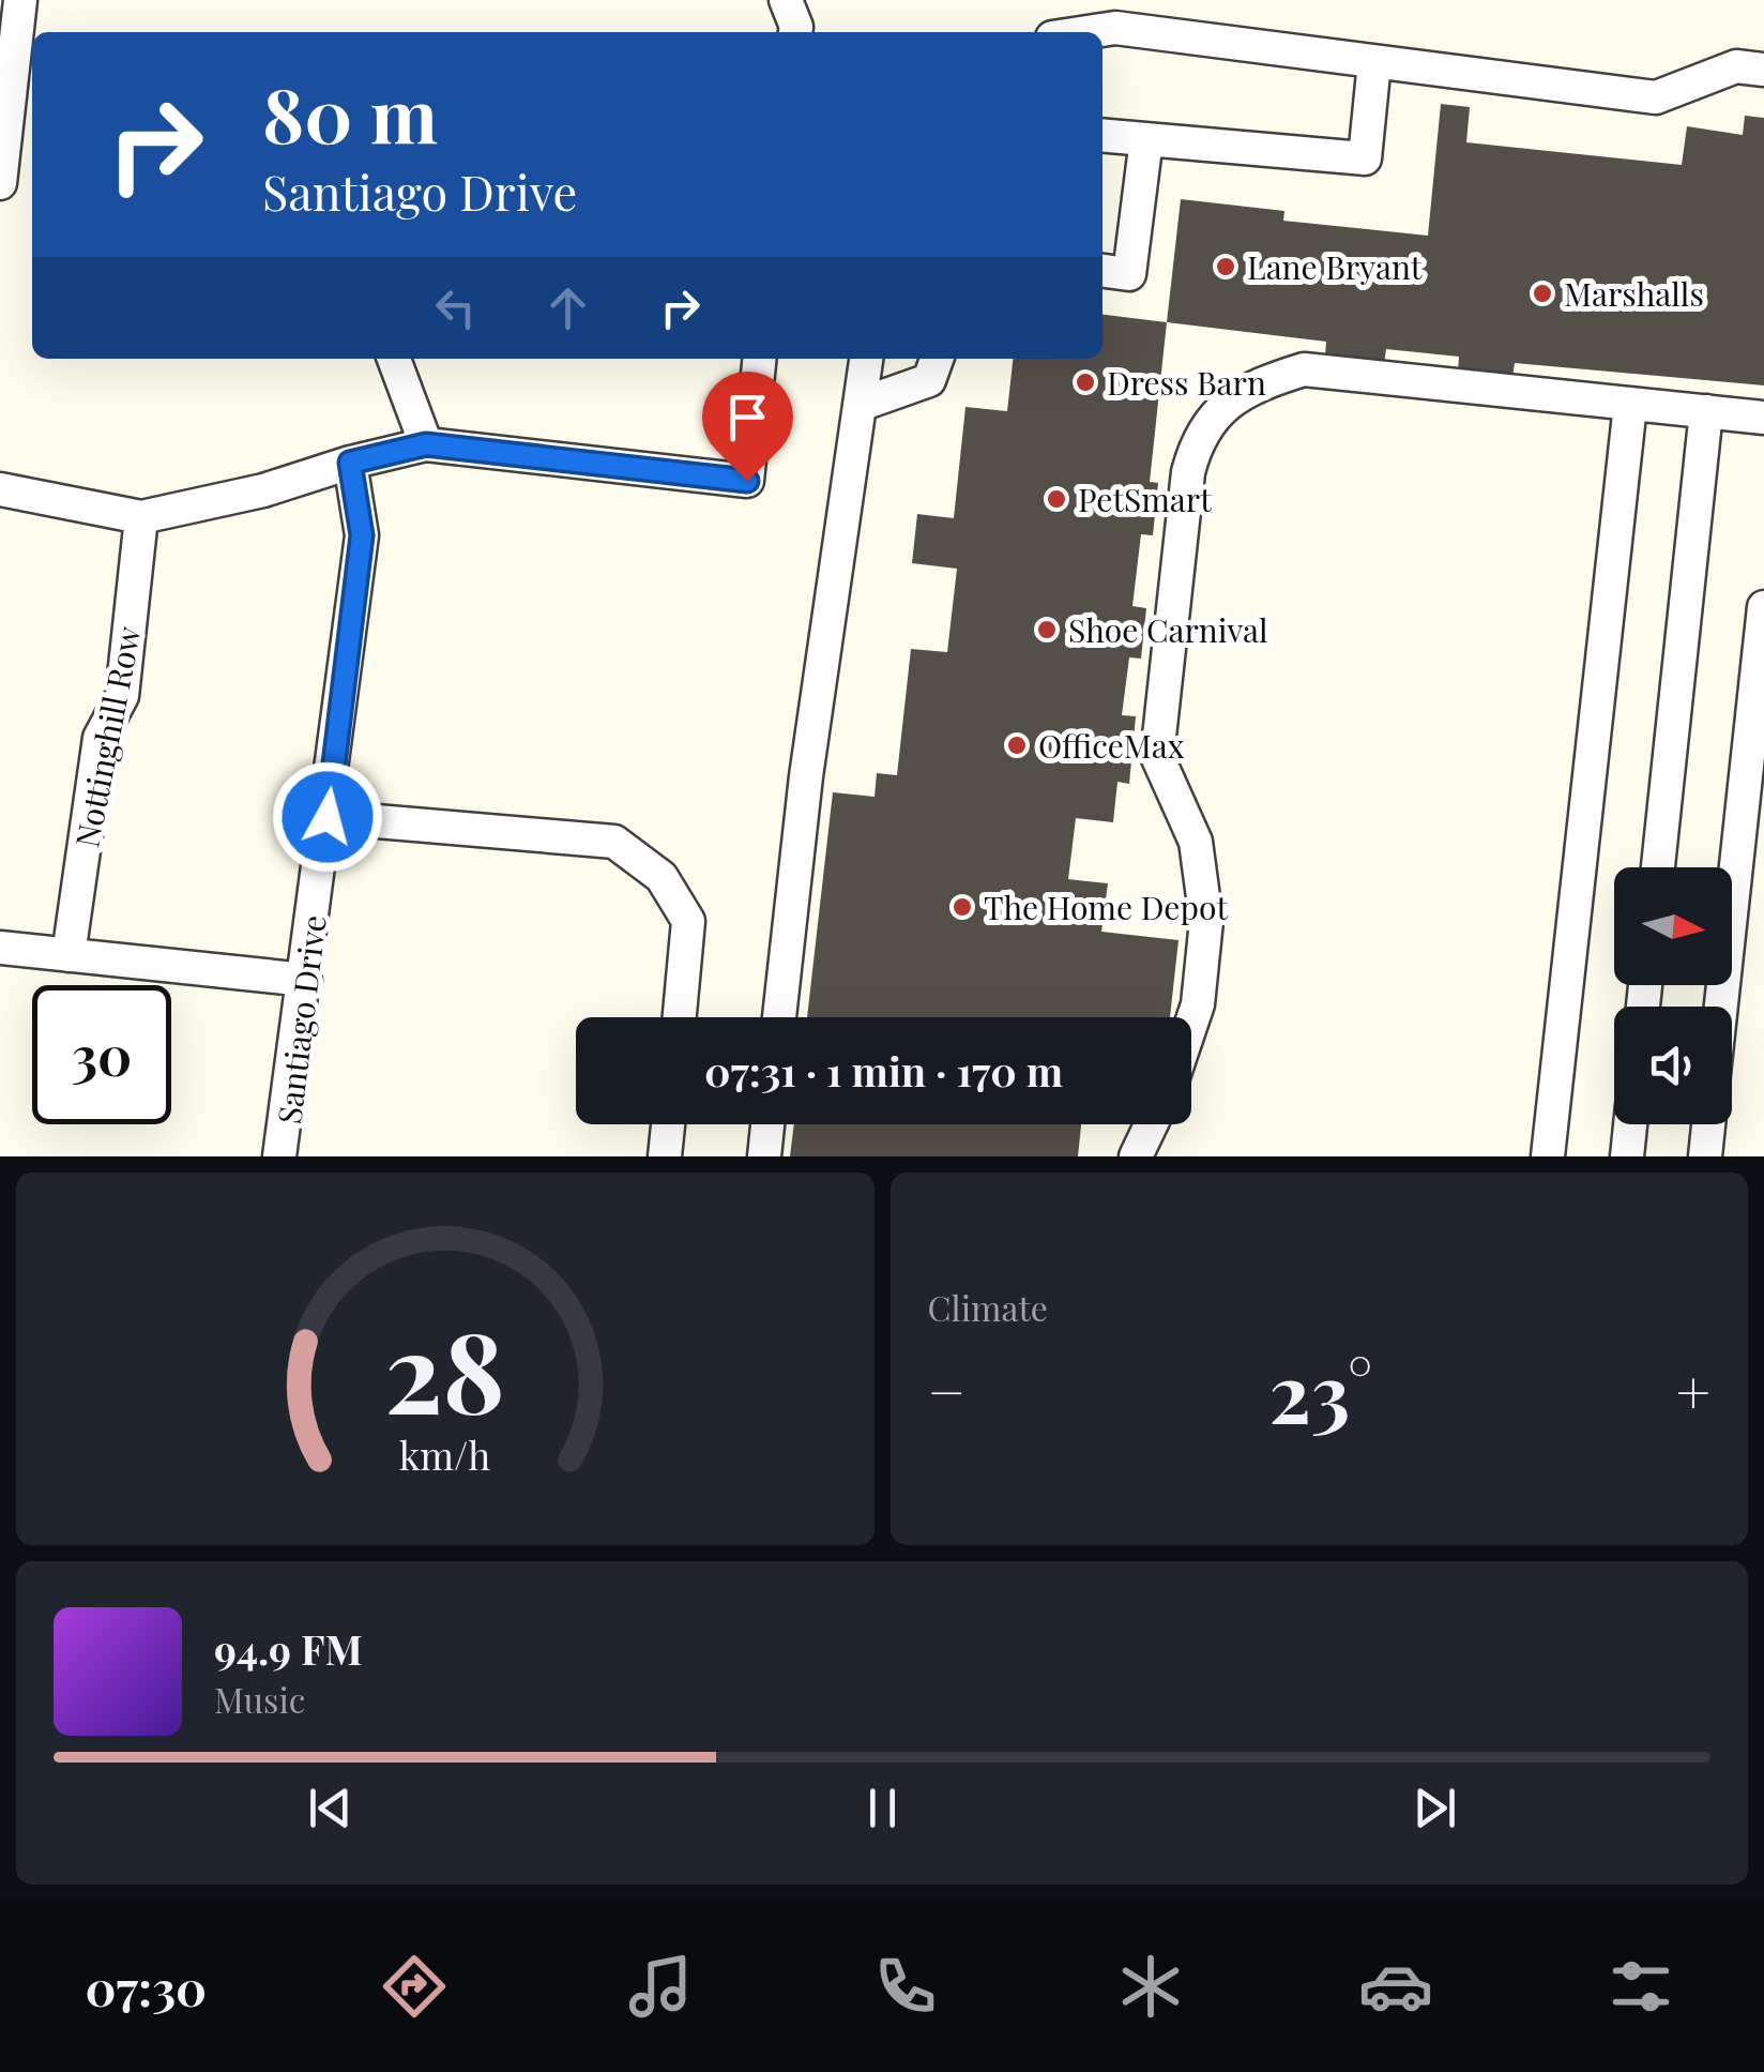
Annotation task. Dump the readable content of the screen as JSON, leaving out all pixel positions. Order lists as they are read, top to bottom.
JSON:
{
  "streets": {
    "street": ["Nottinghill Row", "Santiago Drive"]
  },
  "places": [
    "Lane Bryant",
    "Marshalls",
    "Dress Barn",
    "PetSmart",
    "Shoe Carnival",
    "OfficeMax",
    "The Home Depot"
  ],
  "north": "right",
  "page": {
    "turn": ["80 m", "Santiago Drive"],
    "limit": "30",
    "trip": "07:31 · 1 min · 170 m",
    "tile": "Climate",
    "heat": ["−", "23°", "+"],
    "song": ["94.9 FM", "Music"],
    "tabs": "07:30",
    "gauge": ["28", "km/h"]
  }
}
